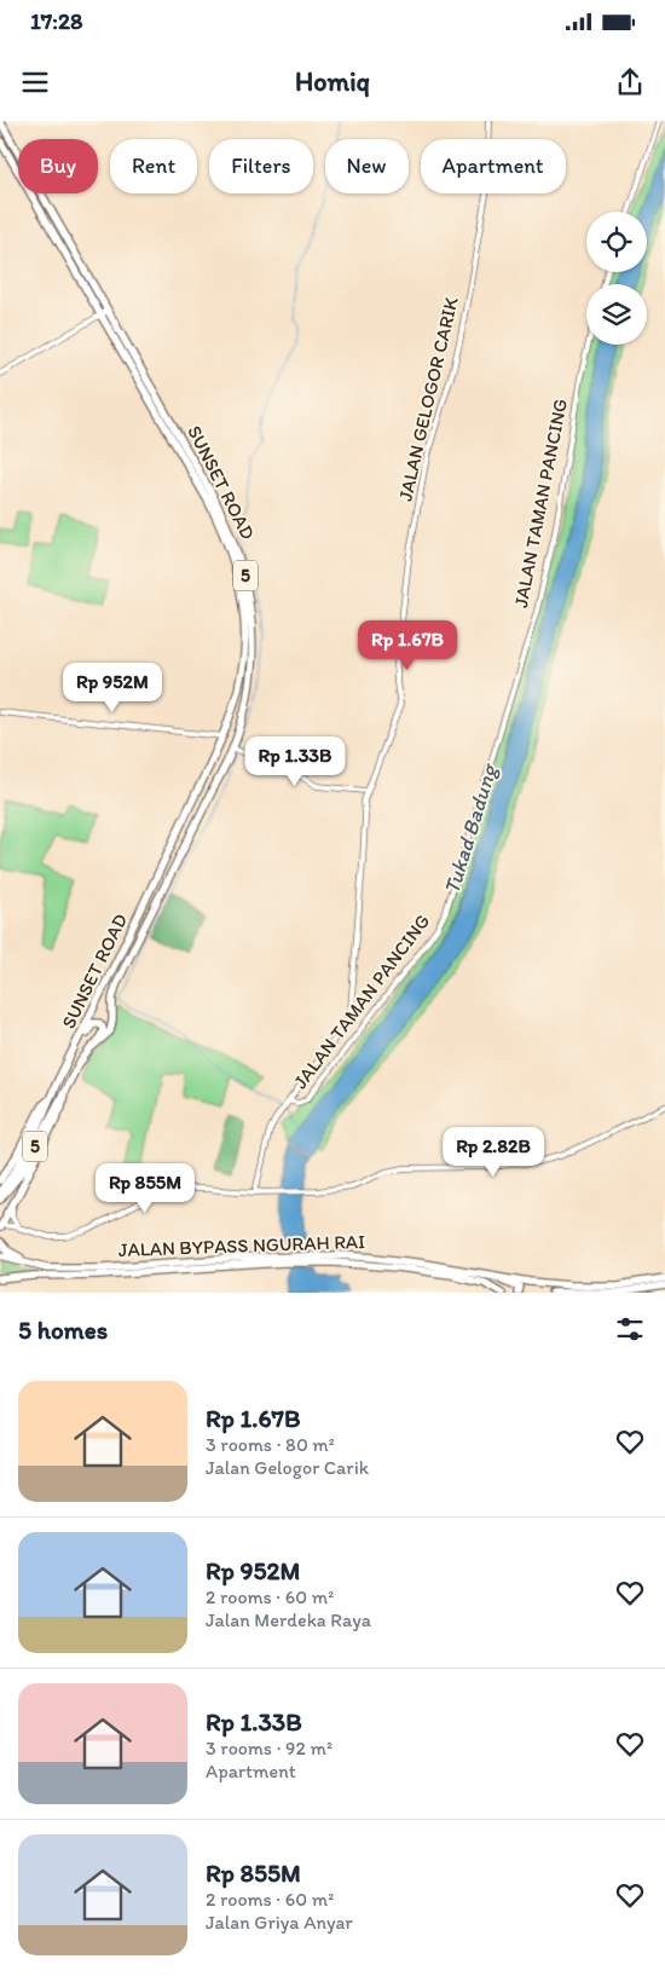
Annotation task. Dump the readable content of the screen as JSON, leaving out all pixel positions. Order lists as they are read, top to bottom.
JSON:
{
  "streets": {
    "highway": ["SUNSET ROAD", "5", "JALAN BYPASS NGURAH RAI"],
    "street": ["JALAN GELOGOR CARIK", "JALAN TAMAN PANCING"]
  },
  "crossings": [
    ["JALAN GELOGOR CARIK", "JALAN TAMAN PANCING"]
  ],
  "water": ["Tukad Badung"],
  "page": {
    "status": "17:28",
    "header": "Homiq",
    "chip": [
      "Buy",
      "Rent",
      "Filters",
      "New",
      "Apartment"
    ],
    "price": [
      "Rp 1.67B",
      "Rp 952M",
      "Rp 1.33B",
      "Rp 2.82B",
      "Rp 855M"
    ],
    "heading": "5 homes",
    "list": [
      {
        "name": "Rp 1.67B",
        "note": "3 rooms · 80 m² · Jalan Gelogor Carik"
      },
      {
        "name": "Rp 952M",
        "note": "2 rooms · 60 m² · Jalan Merdeka Raya"
      },
      {
        "name": "Rp 1.33B",
        "note": "3 rooms · 92 m² · Apartment"
      },
      {
        "name": "Rp 855M",
        "note": "2 rooms · 60 m² · Jalan Griya Anyar"
      }
    ]
  }
}
